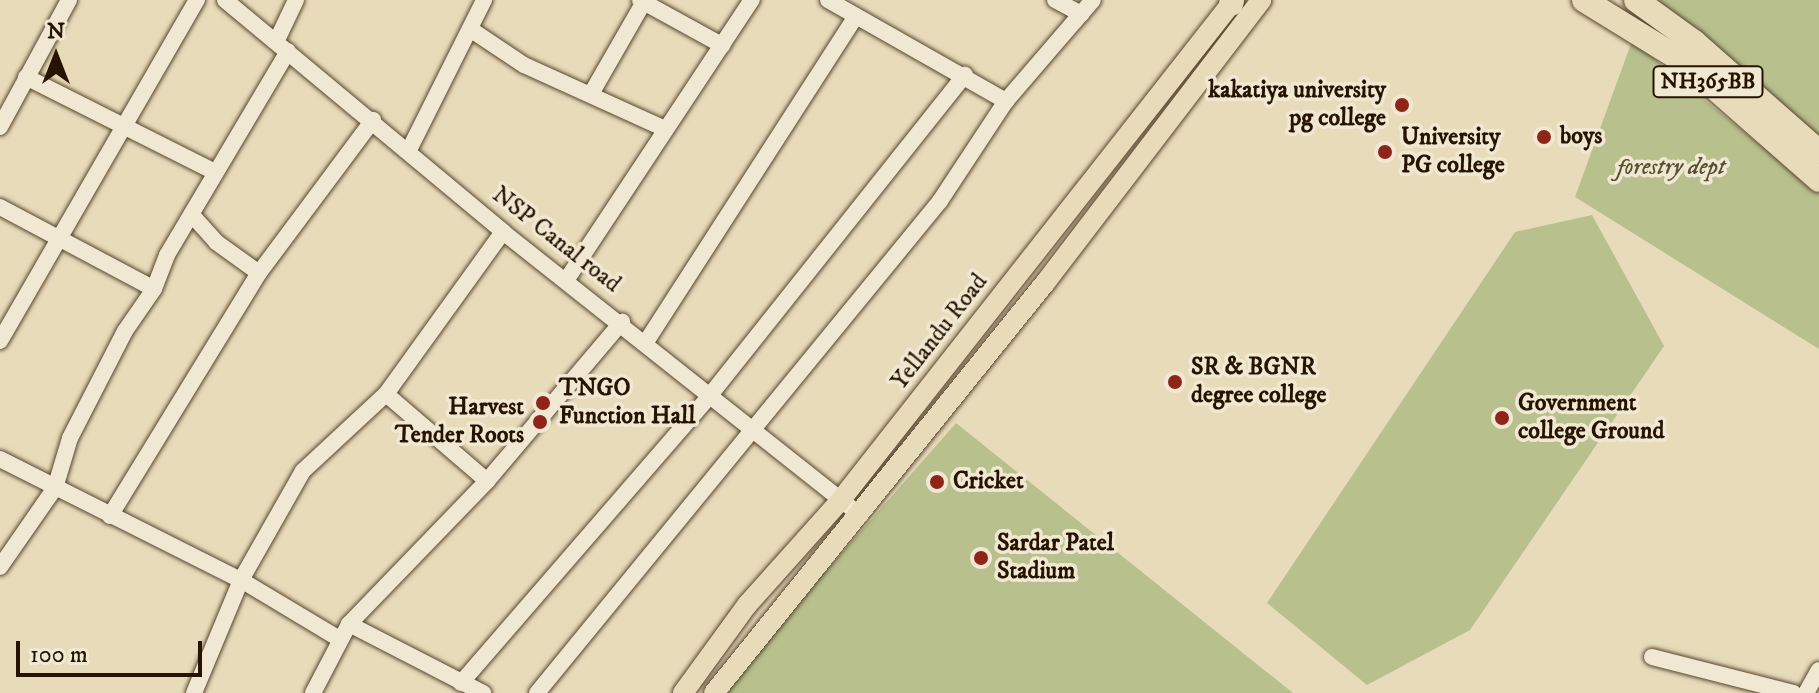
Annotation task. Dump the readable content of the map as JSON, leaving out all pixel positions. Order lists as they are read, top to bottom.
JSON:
{
  "streets": {
    "highway": ["NH365BB"],
    "main road": ["Yellandu Road"],
    "street": ["NSP Canal road"]
  },
  "crossings": [
    ["NSP Canal road", "Yellandu Road"]
  ],
  "parks": ["forestry dept"],
  "places": [
    "kakatiya university pg college",
    "boys",
    "University PG college",
    "SR & BGNR degree college",
    "TNGO Function Hall",
    "Government college Ground",
    "Harvest Tender Roots",
    "Cricket",
    "Sardar Patel Stadium"
  ],
  "scale_bar": "100 m",
  "north": "top"
}
